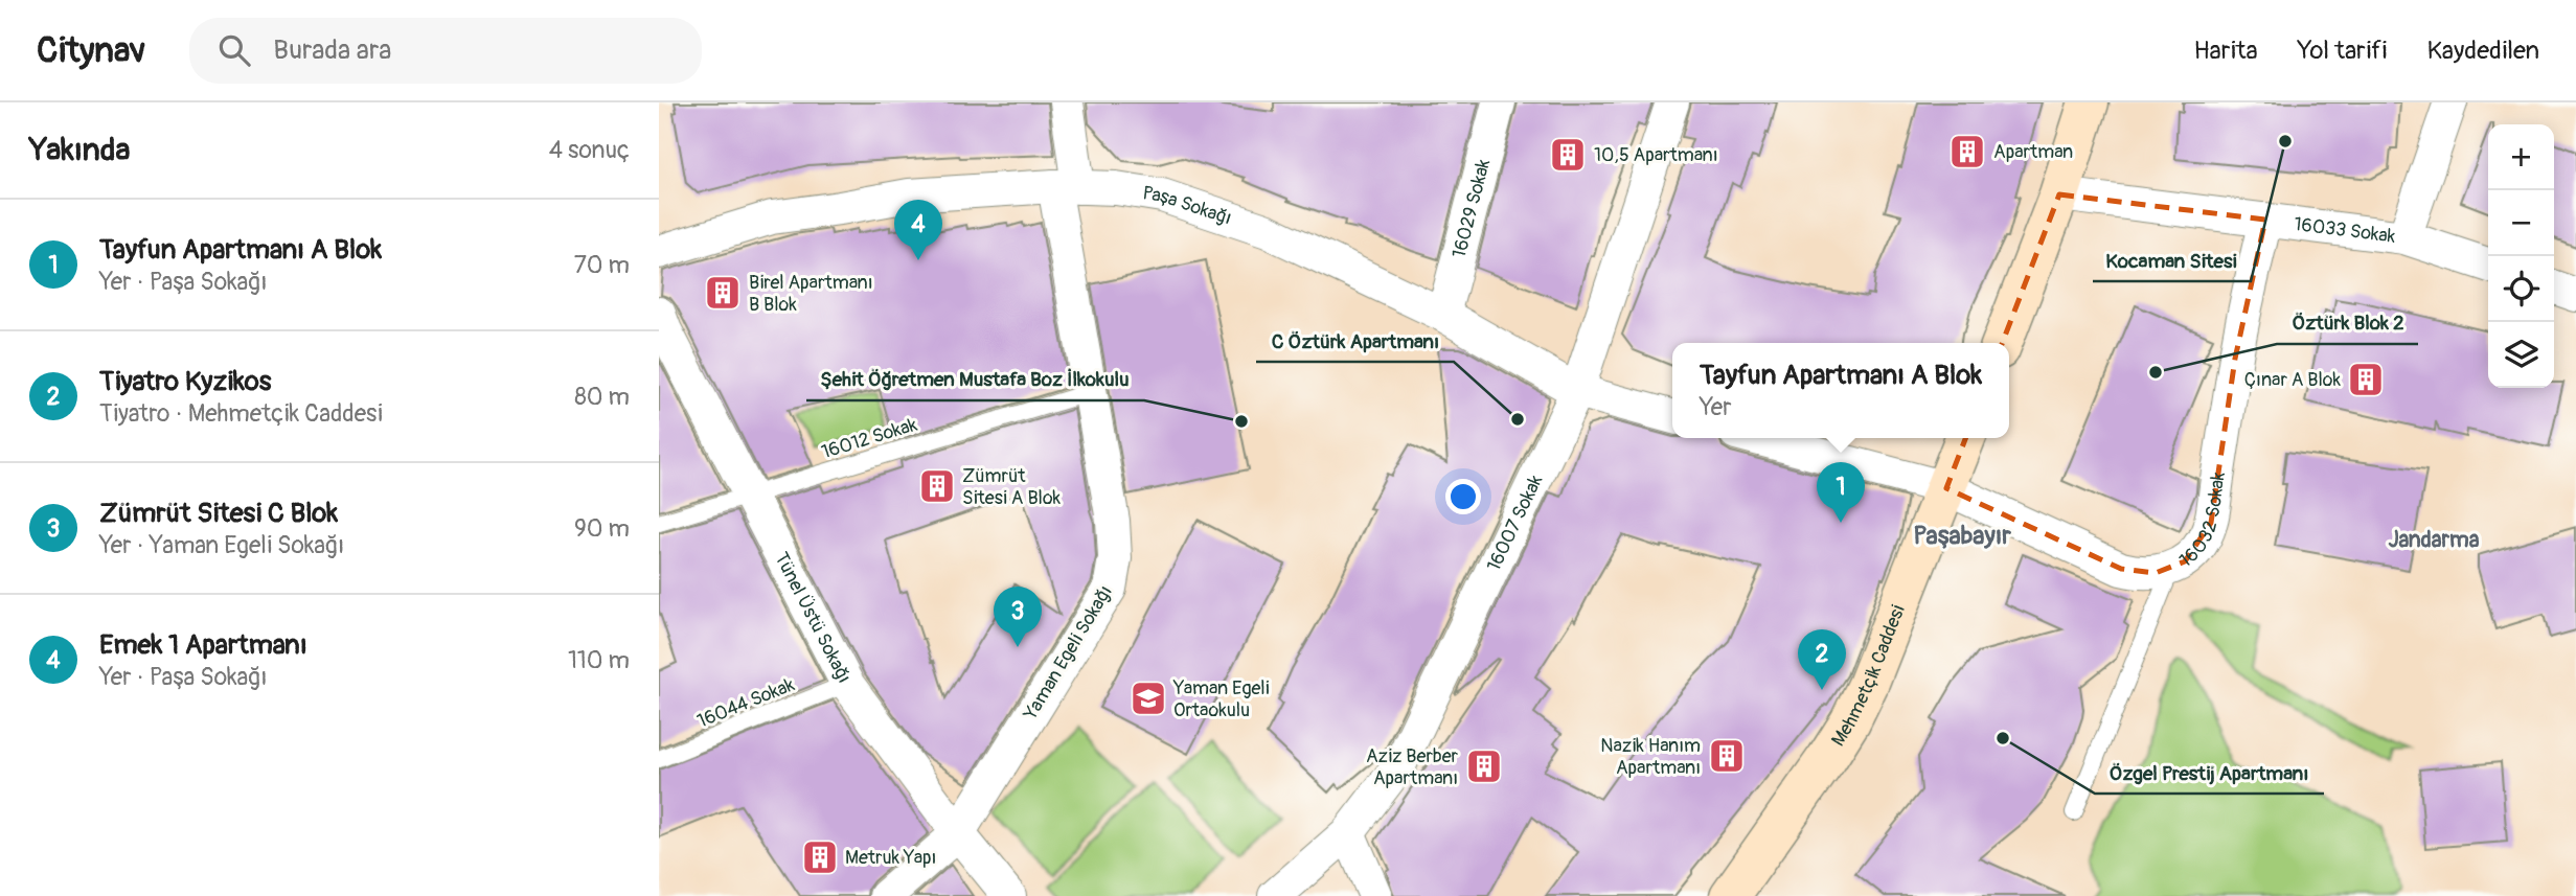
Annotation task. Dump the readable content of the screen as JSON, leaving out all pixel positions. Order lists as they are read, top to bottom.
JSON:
{
  "streets": {
    "main road": ["Mehmetçik Caddesi"],
    "street": [
      "Paşa Sokağı",
      "16029 Sokak",
      "16033 Sokak",
      "16032 Sokak",
      "16007 Sokak",
      "Tünel Üstü Sokağı",
      "Yaman Egeli Sokağı"
    ],
    "lane": ["16012 Sokak", "16044 Sokak"]
  },
  "crossings": [
    ["Paşa Sokağı", "16029 Sokak"],
    ["Paşa Sokağı", "16007 Sokak"],
    ["Paşa Sokağı", "Yaman Egeli Sokağı"],
    ["16033 Sokak", "16032 Sokak"],
    ["16012 Sokak", "Tünel Üstü Sokağı"],
    ["16012 Sokak", "Yaman Egeli Sokağı"],
    ["16032 Sokak", "Mehmetçik Caddesi"],
    ["Tünel Üstü Sokağı", "Yaman Egeli Sokağı"],
    ["Tünel Üstü Sokağı", "16044 Sokak"]
  ],
  "districts": ["Paşabayır", "Jandarma"],
  "places": {
    "other": [
      "Kocaman Sitesi",
      "Öztürk Blok 2",
      "C Öztürk Apartmanı",
      "Şehit Öğretmen Mustafa Boz İlkokulu",
      "Özgel Prestij Apartmanı"
    ],
    "building": [
      "Apartman",
      "10,5 Apartmanı",
      "Birel Apartmanı B Blok",
      "Çınar A Blok",
      "Zümrüt Sitesi A Blok",
      "Nazik Hanım Apartmanı",
      "Aziz Berber Apartmanı",
      "Metruk Yapı"
    ],
    "school or university": ["Yaman Egeli Ortaokulu"]
  },
  "page": {
    "header": "Citynav",
    "search": "Burada ara",
    "nav": ["Harita", "Yol tarifi", "Kaydedilen"],
    "heading": ["Yakında", "4 sonuç"],
    "map_buttons": ["+", "−"],
    "list": [
      {
        "mark": "1",
        "name": "Tayfun Apartmanı A Blok",
        "note": "Yer · Paşa Sokağı",
        "value": "70 m"
      },
      {
        "mark": "2",
        "name": "Tiyatro Kyzikos",
        "note": "Tiyatro · Mehmetçik Caddesi",
        "value": "80 m"
      },
      {
        "mark": "3",
        "name": "Zümrüt Sitesi C Blok",
        "note": "Yer · Yaman Egeli Sokağı",
        "value": "90 m"
      },
      {
        "mark": "4",
        "name": "Emek 1 Apartmanı",
        "note": "Yer · Paşa Sokağı",
        "value": "110 m"
      }
    ],
    "pins": [
      "4",
      "1",
      "3",
      "2"
    ],
    "popup": ["Tayfun Apartmanı A Blok", "Yer"]
  }
}
